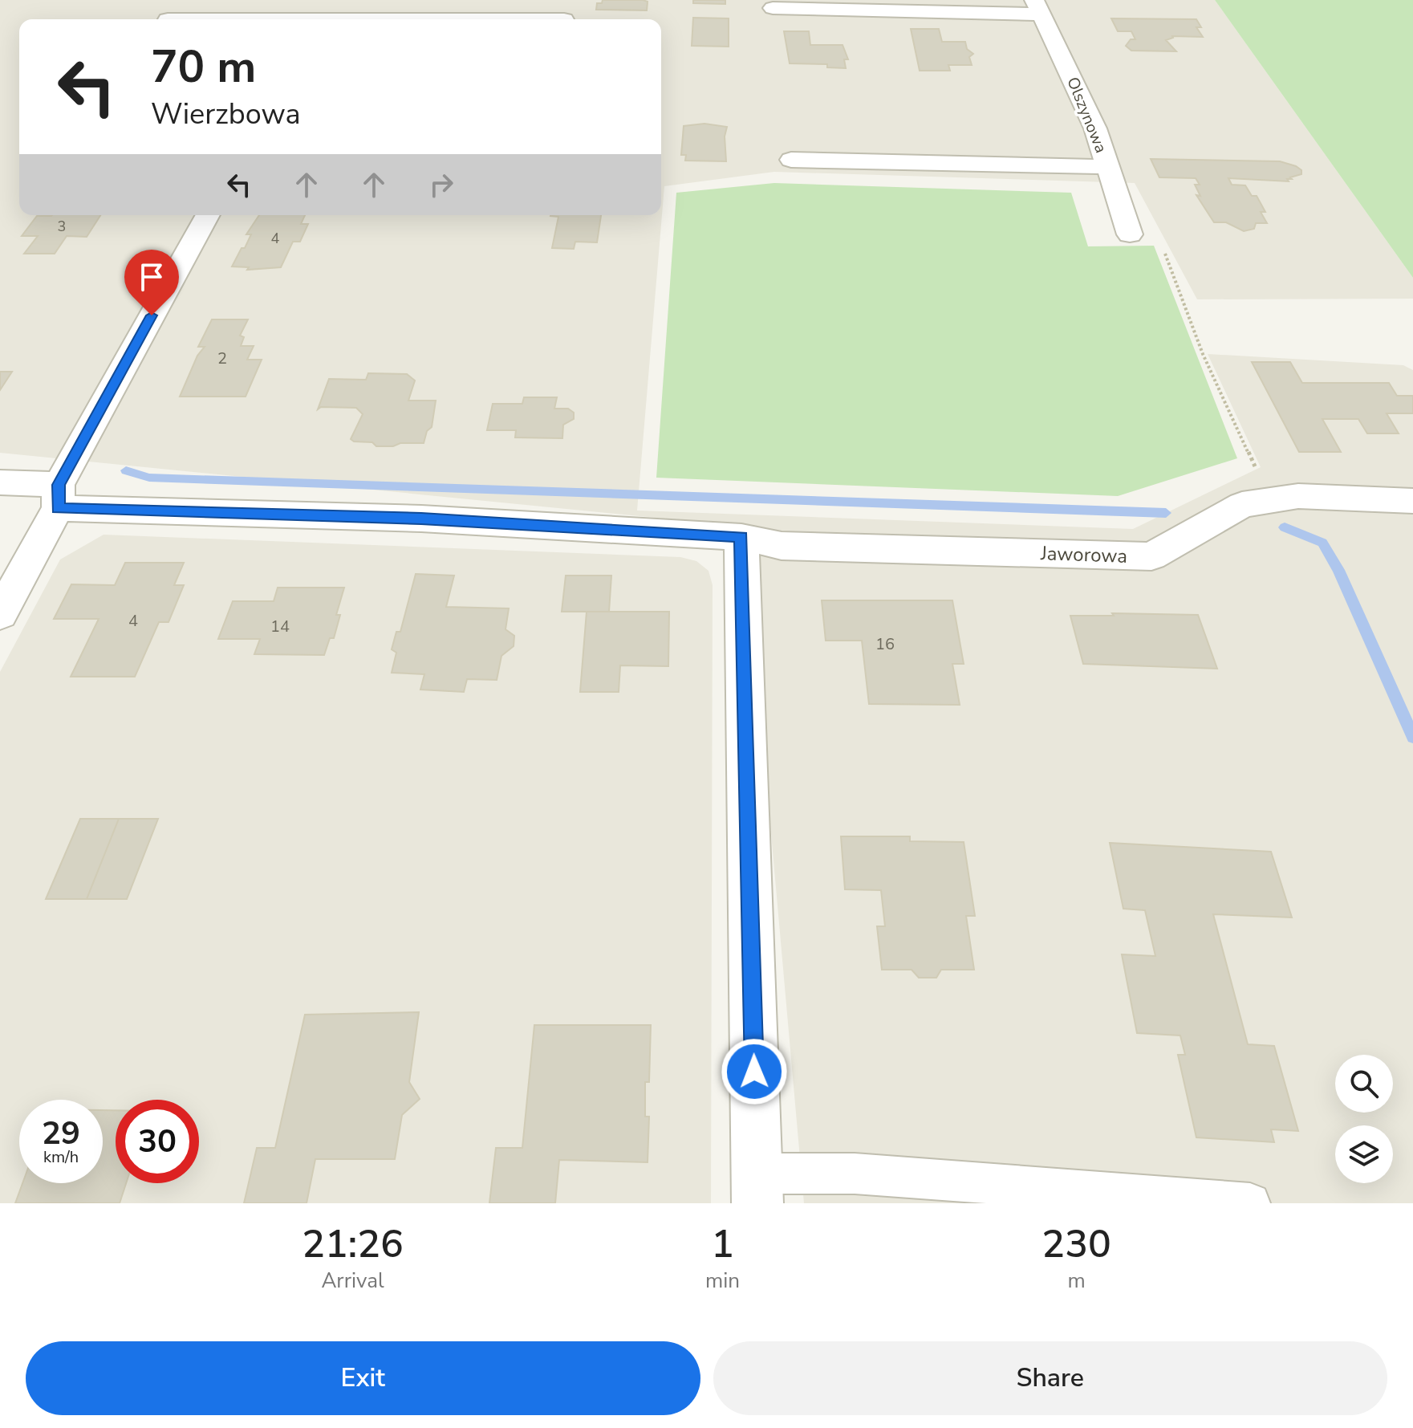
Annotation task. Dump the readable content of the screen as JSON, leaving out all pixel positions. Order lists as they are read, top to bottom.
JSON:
{
  "streets": {
    "street": ["Olszynowa", "Jaworowa"]
  },
  "house_numbers": [
    "3",
    "4",
    "2",
    "4",
    "14",
    "16"
  ],
  "page": {
    "turn": ["70 m", "Wierzbowa"],
    "speed": "29 km/h",
    "limit": "30",
    "eta": [
      "21:26",
      "Arrival",
      "1",
      "min",
      "230",
      "m"
    ],
    "buttons": ["Exit", "Share"]
  }
}
